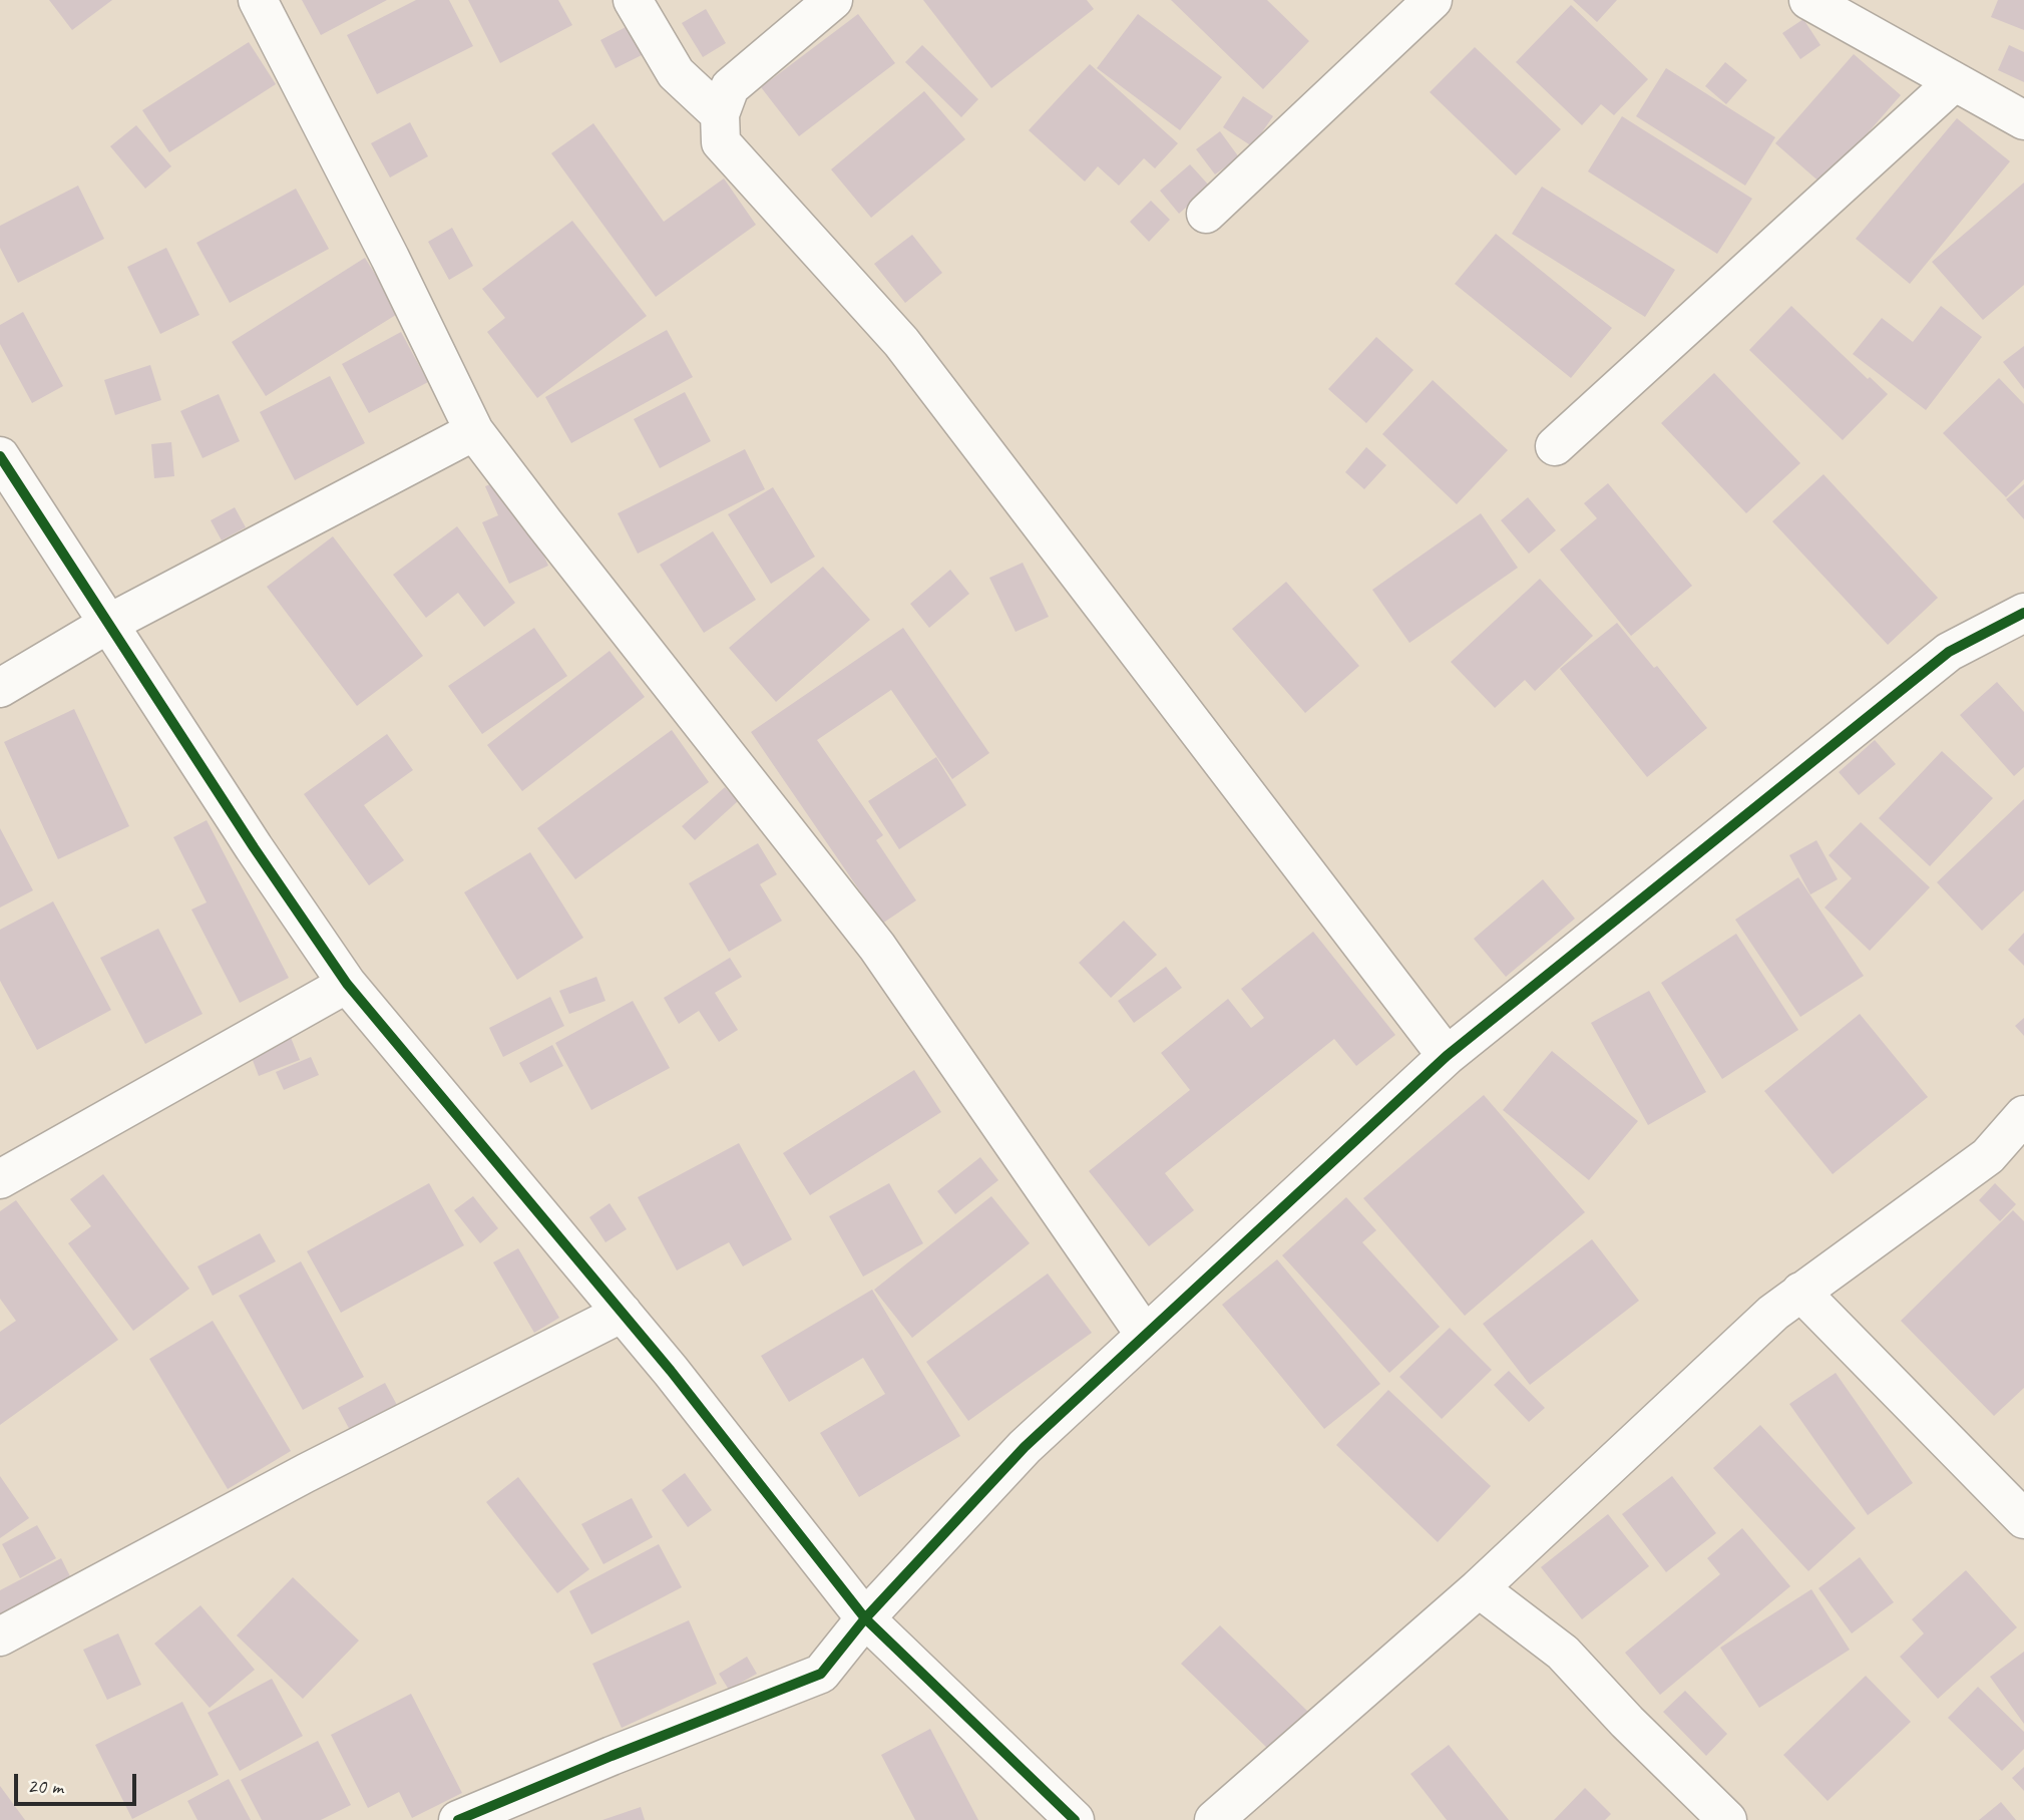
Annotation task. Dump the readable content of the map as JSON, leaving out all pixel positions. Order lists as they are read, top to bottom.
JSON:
{
  "scale_bar": "20 m"
}
